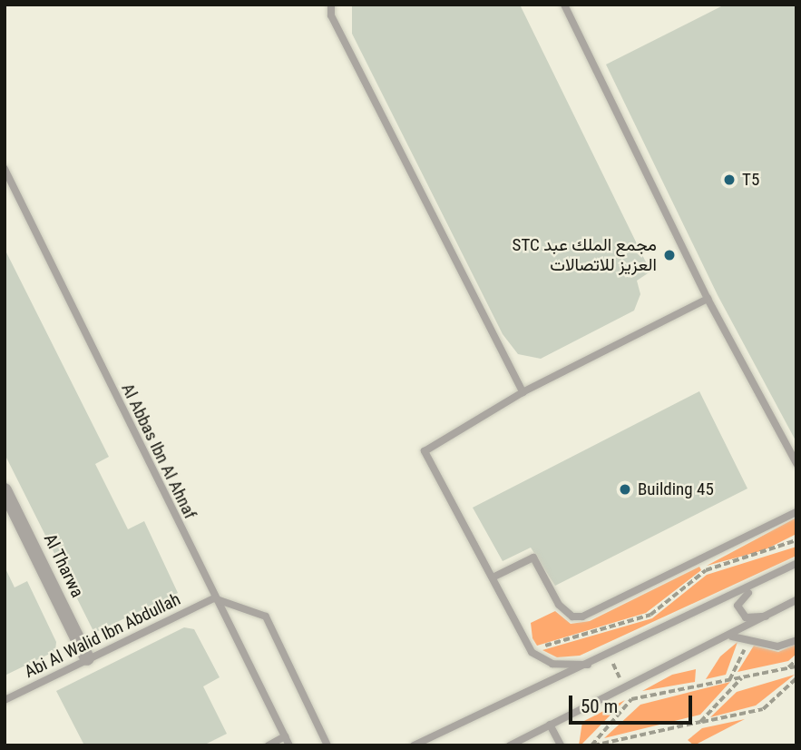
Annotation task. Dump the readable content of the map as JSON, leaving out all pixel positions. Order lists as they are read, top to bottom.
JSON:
{
  "streets": {
    "street": ["Al Tharwa"],
    "lane": ["Al Abbas Ibn Al Ahnaf", "Abi Al Walid Ibn Abdullah"]
  },
  "crossings": [
    ["Al Abbas Ibn Al Ahnaf", "Abi Al Walid Ibn Abdullah"],
    ["Al Tharwa", "Abi Al Walid Ibn Abdullah"]
  ],
  "places": ["T5", "STC مجمع الملك عبد العزيز للاتصالات", "Building 45"],
  "scale_bar": "50 m"
}
